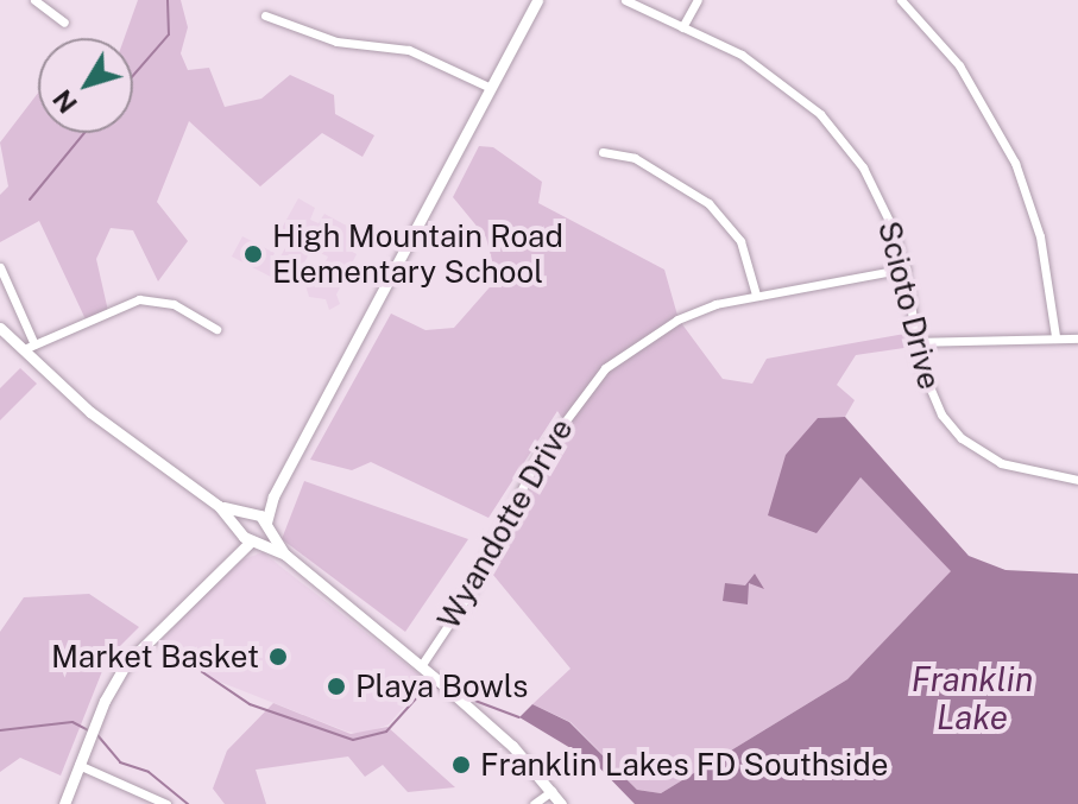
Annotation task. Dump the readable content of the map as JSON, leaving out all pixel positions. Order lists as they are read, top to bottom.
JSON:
{
  "streets": {
    "street": ["Scioto Drive", "Wyandotte Drive"]
  },
  "crossings": [
    ["Scioto Drive", "Wyandotte Drive"]
  ],
  "water": ["Franklin Lake"],
  "places": [
    "High Mountain Road Elementary School",
    "Market Basket",
    "Playa Bowls",
    "Franklin Lakes FD Southside"
  ],
  "north": "bottom left"
}
